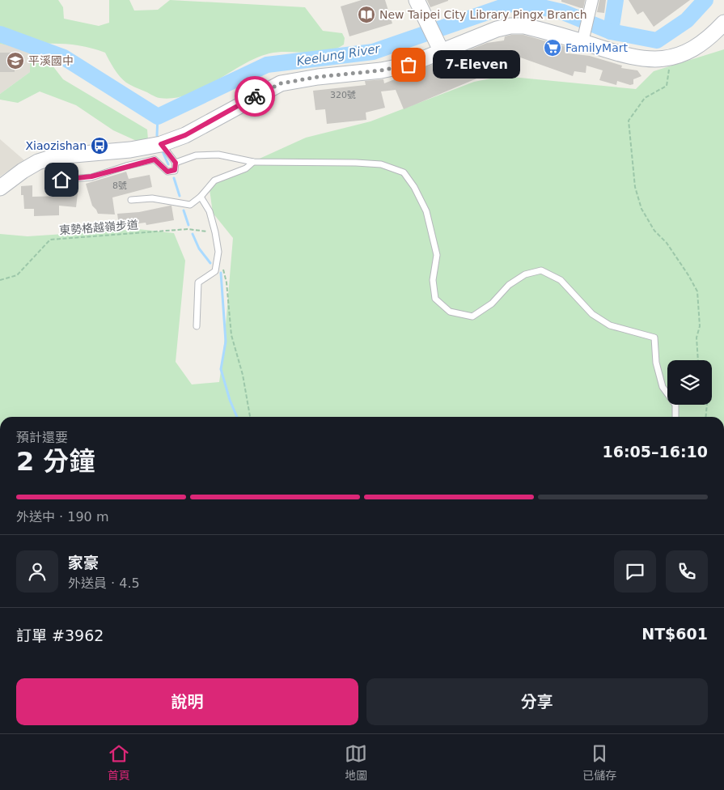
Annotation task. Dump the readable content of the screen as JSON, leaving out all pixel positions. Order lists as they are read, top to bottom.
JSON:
{
  "streets": {
    "path": ["東勢格越嶺步道"]
  },
  "water": ["Keelung River"],
  "places": {
    "library": ["New Taipei City Library Pingx Branch"],
    "supermarket": ["FamilyMart"],
    "school or university": ["平溪國中"],
    "other": ["7-Eleven"],
    "bus stop": ["Xiaozishan"]
  },
  "house_numbers": ["320號", "8號"],
  "page": {
    "bubble": "7-Eleven",
    "heading": ["2 分鐘", "預計還要", "16:05–16:10"],
    "panel": [
      "家豪",
      "外送員 · 4.5",
      "訂單 #3962",
      "NT$601"
    ],
    "bar": "外送中 · 190 m",
    "buttons": ["說明", "分享"],
    "tabs": ["首頁", "地圖", "已儲存"]
  }
}
